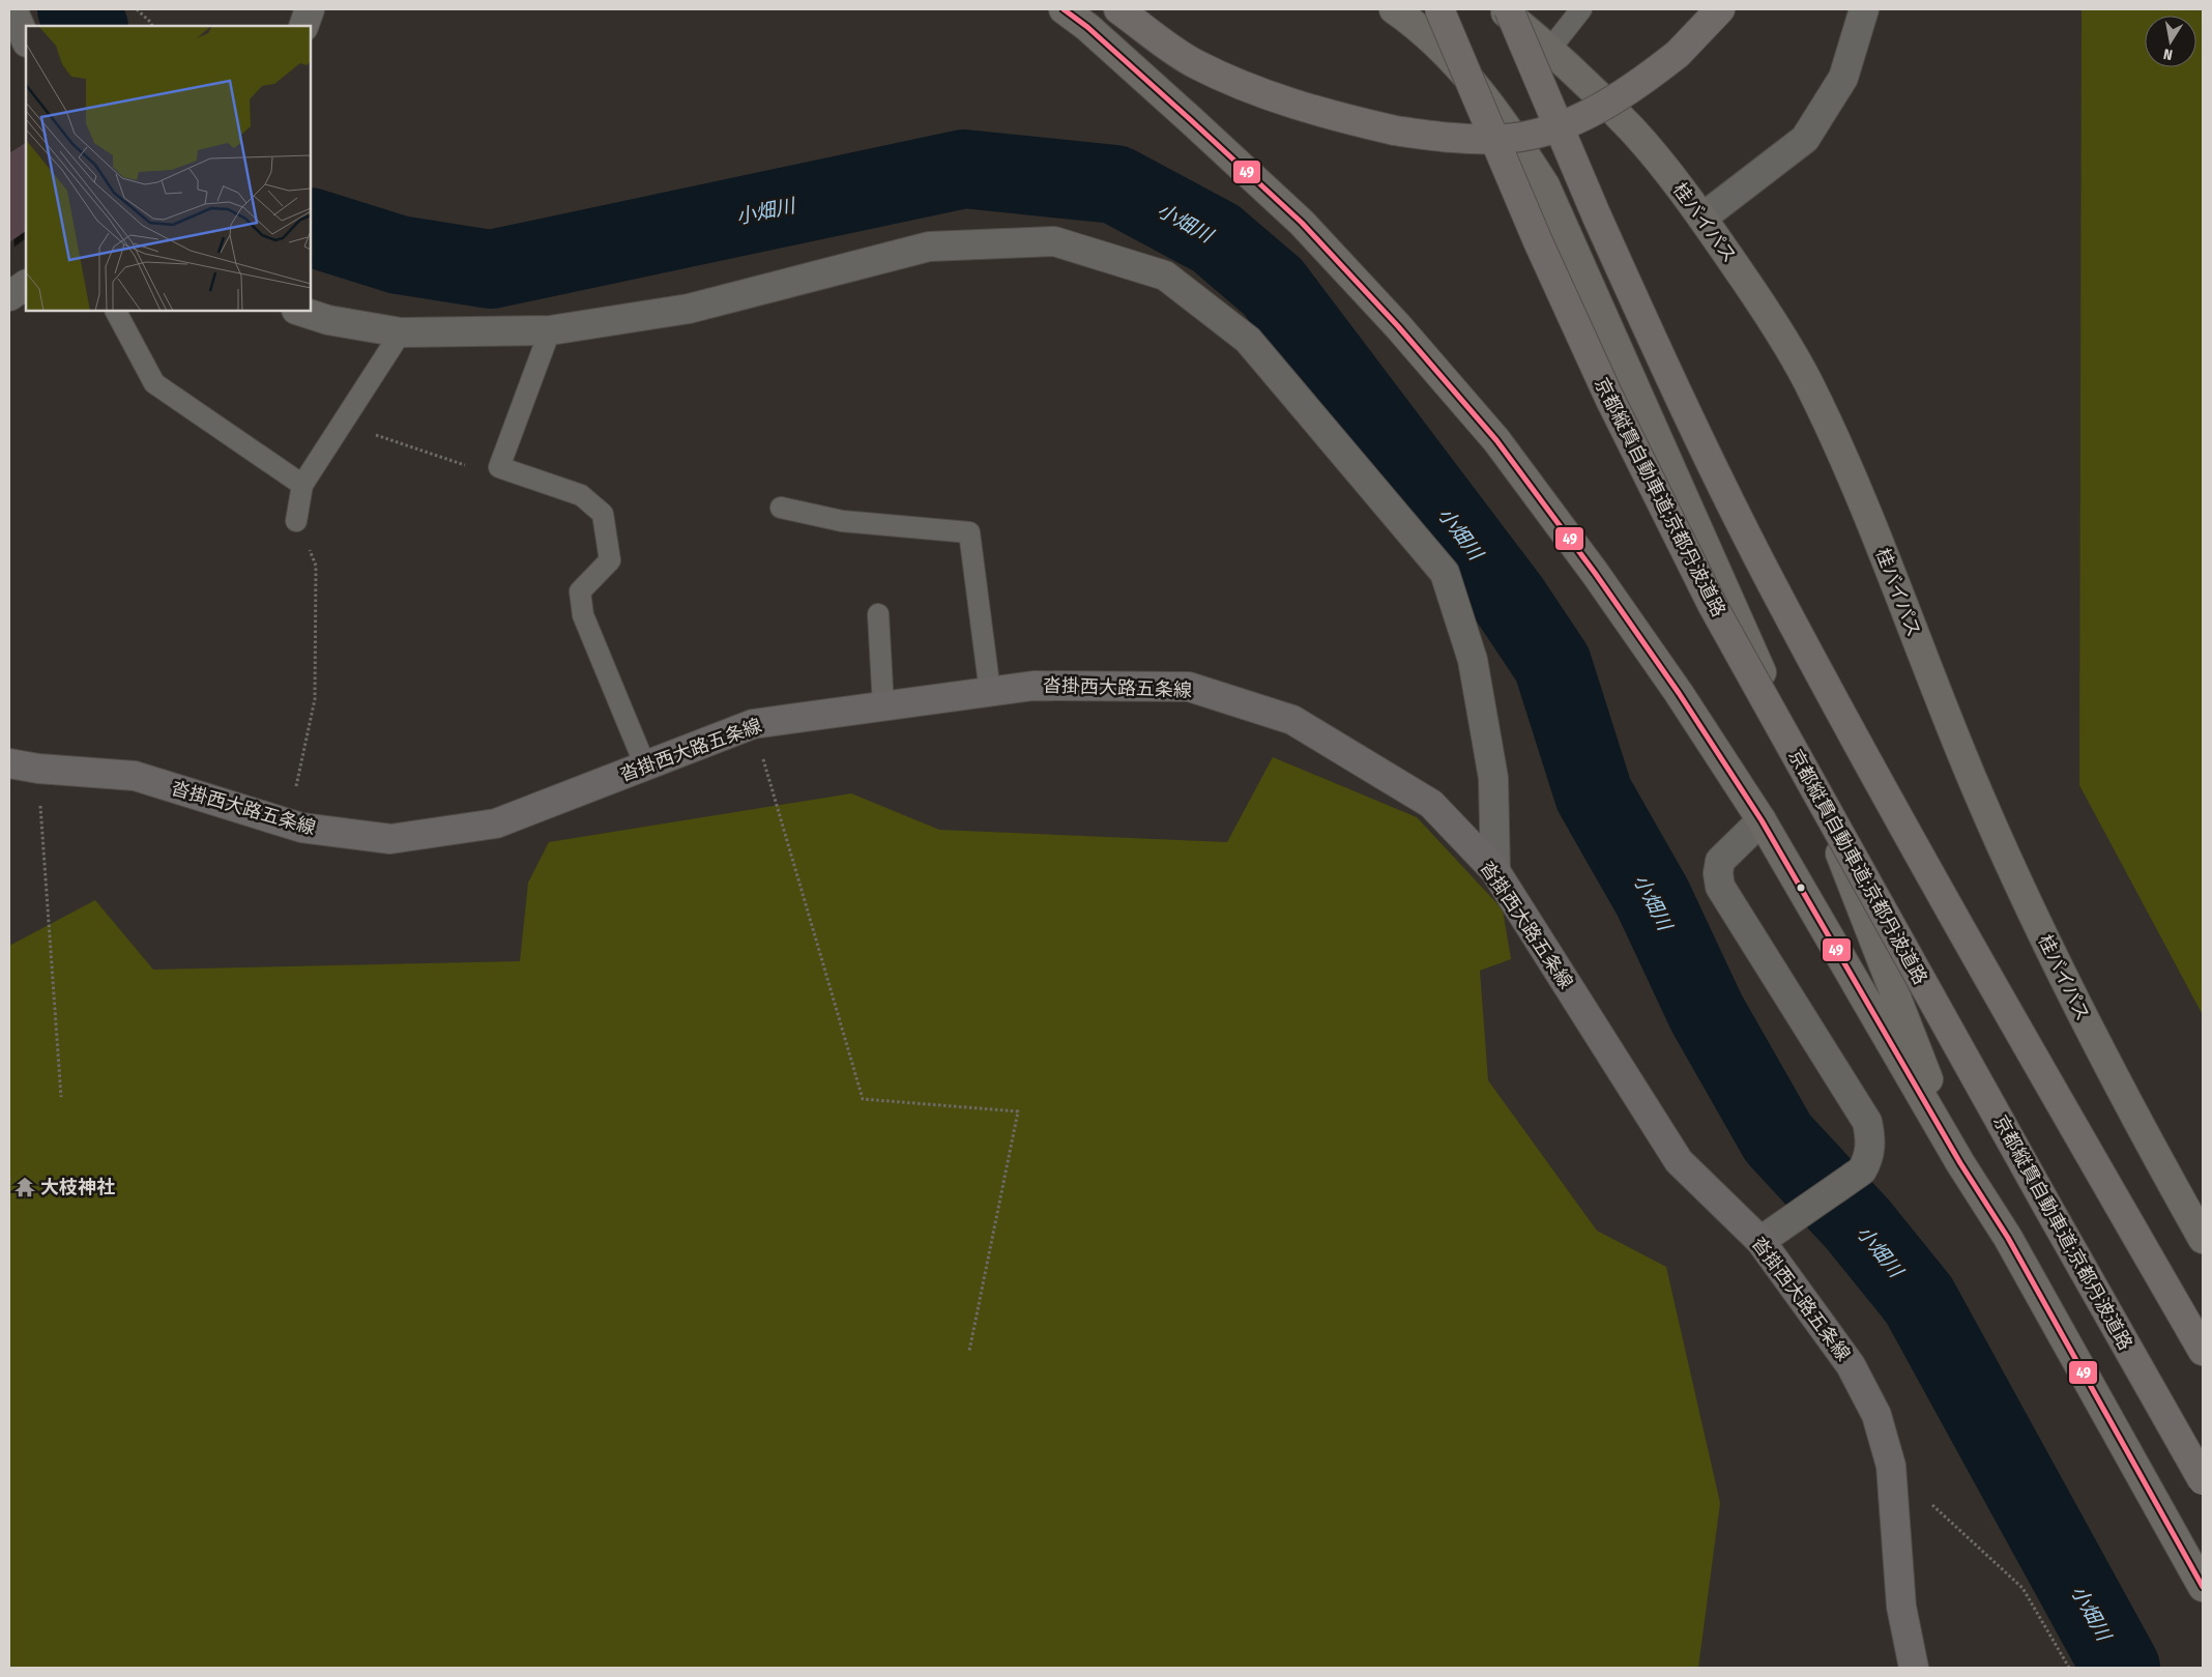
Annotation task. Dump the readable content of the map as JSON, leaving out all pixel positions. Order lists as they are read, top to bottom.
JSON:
{
  "streets": {
    "highway": ["桂バイパス", "京都縦貫自動車道;京都丹波道路"],
    "main road": ["沓掛西大路五条線"]
  },
  "water": ["小畑川"],
  "places": {
    "temple": ["大枝神社"]
  },
  "lines": ["transit line 49"],
  "north": "bottom"
}
